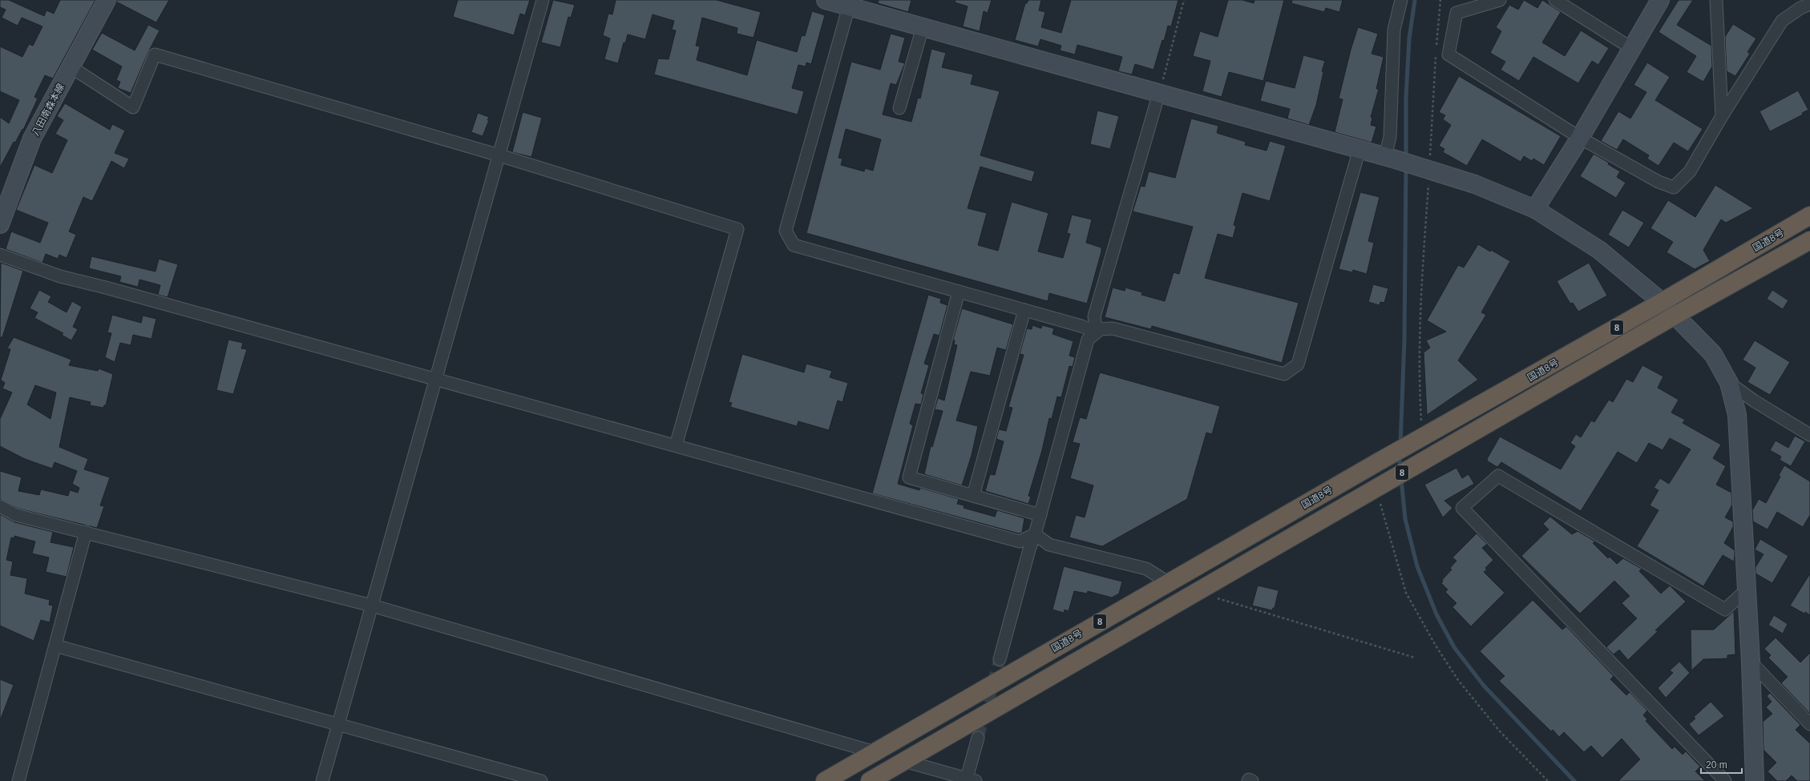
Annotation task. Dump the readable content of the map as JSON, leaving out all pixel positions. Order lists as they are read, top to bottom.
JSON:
{
  "streets": {
    "highway": ["国道8号", "8"],
    "street": ["八田南森本線"]
  },
  "scale_bar": "20 m"
}
